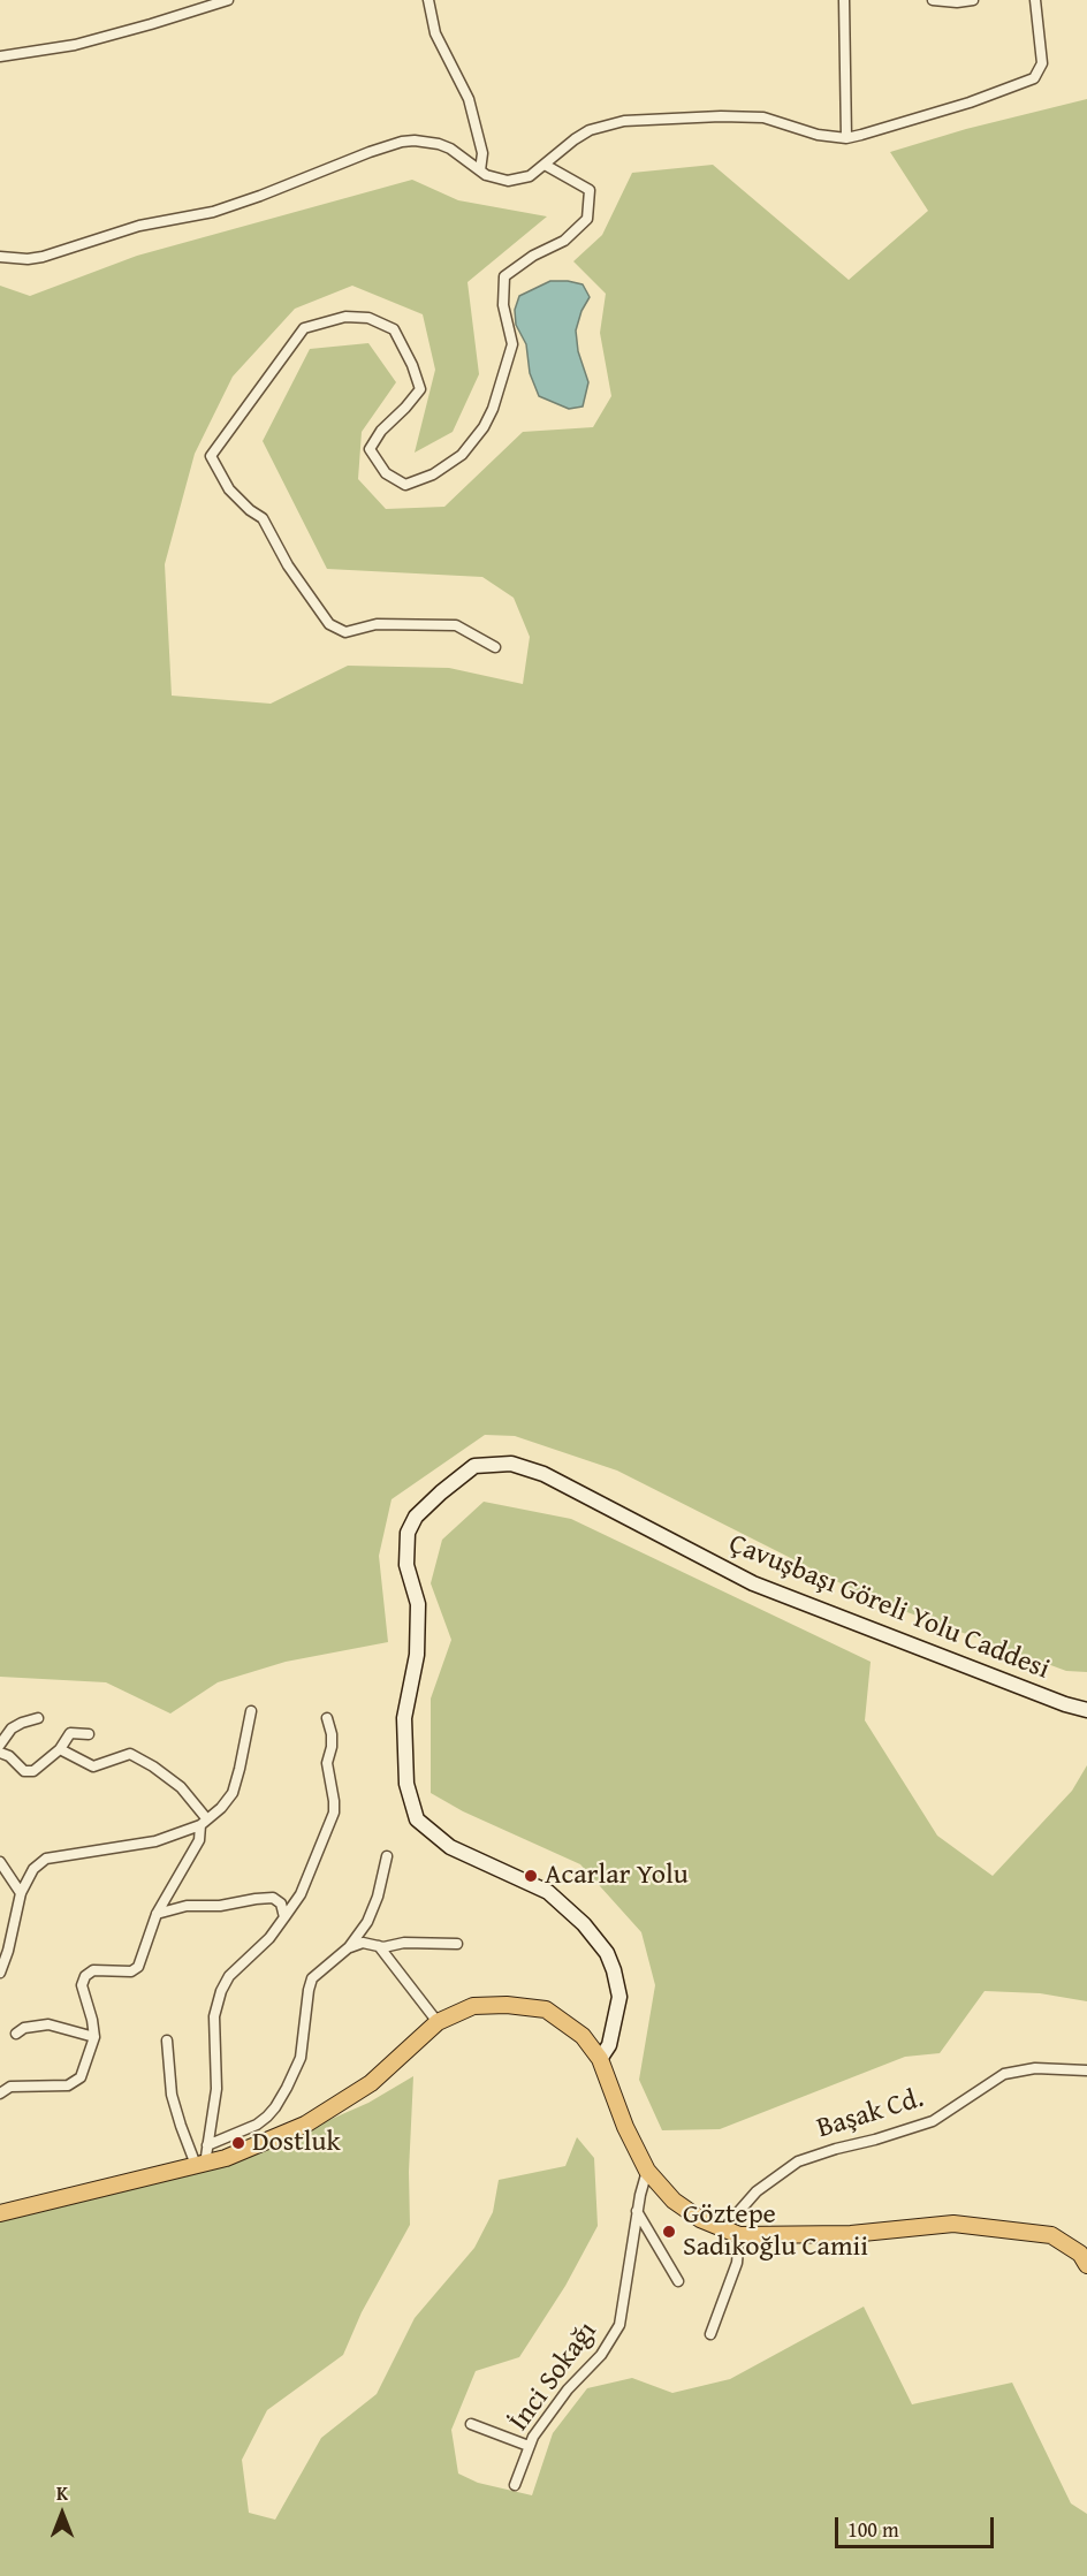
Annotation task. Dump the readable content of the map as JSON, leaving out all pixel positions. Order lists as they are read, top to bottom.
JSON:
{
  "streets": {
    "main road": ["Çavuşbaşı Göreli Yolu Caddesi"],
    "street": ["Başak Cd.", "İnci Sokağı"]
  },
  "places": ["Acarlar Yolu", "Dostluk", "Göztepe Sadıkoğlu Camii"],
  "scale_bar": "100 m",
  "north": "top"
}
